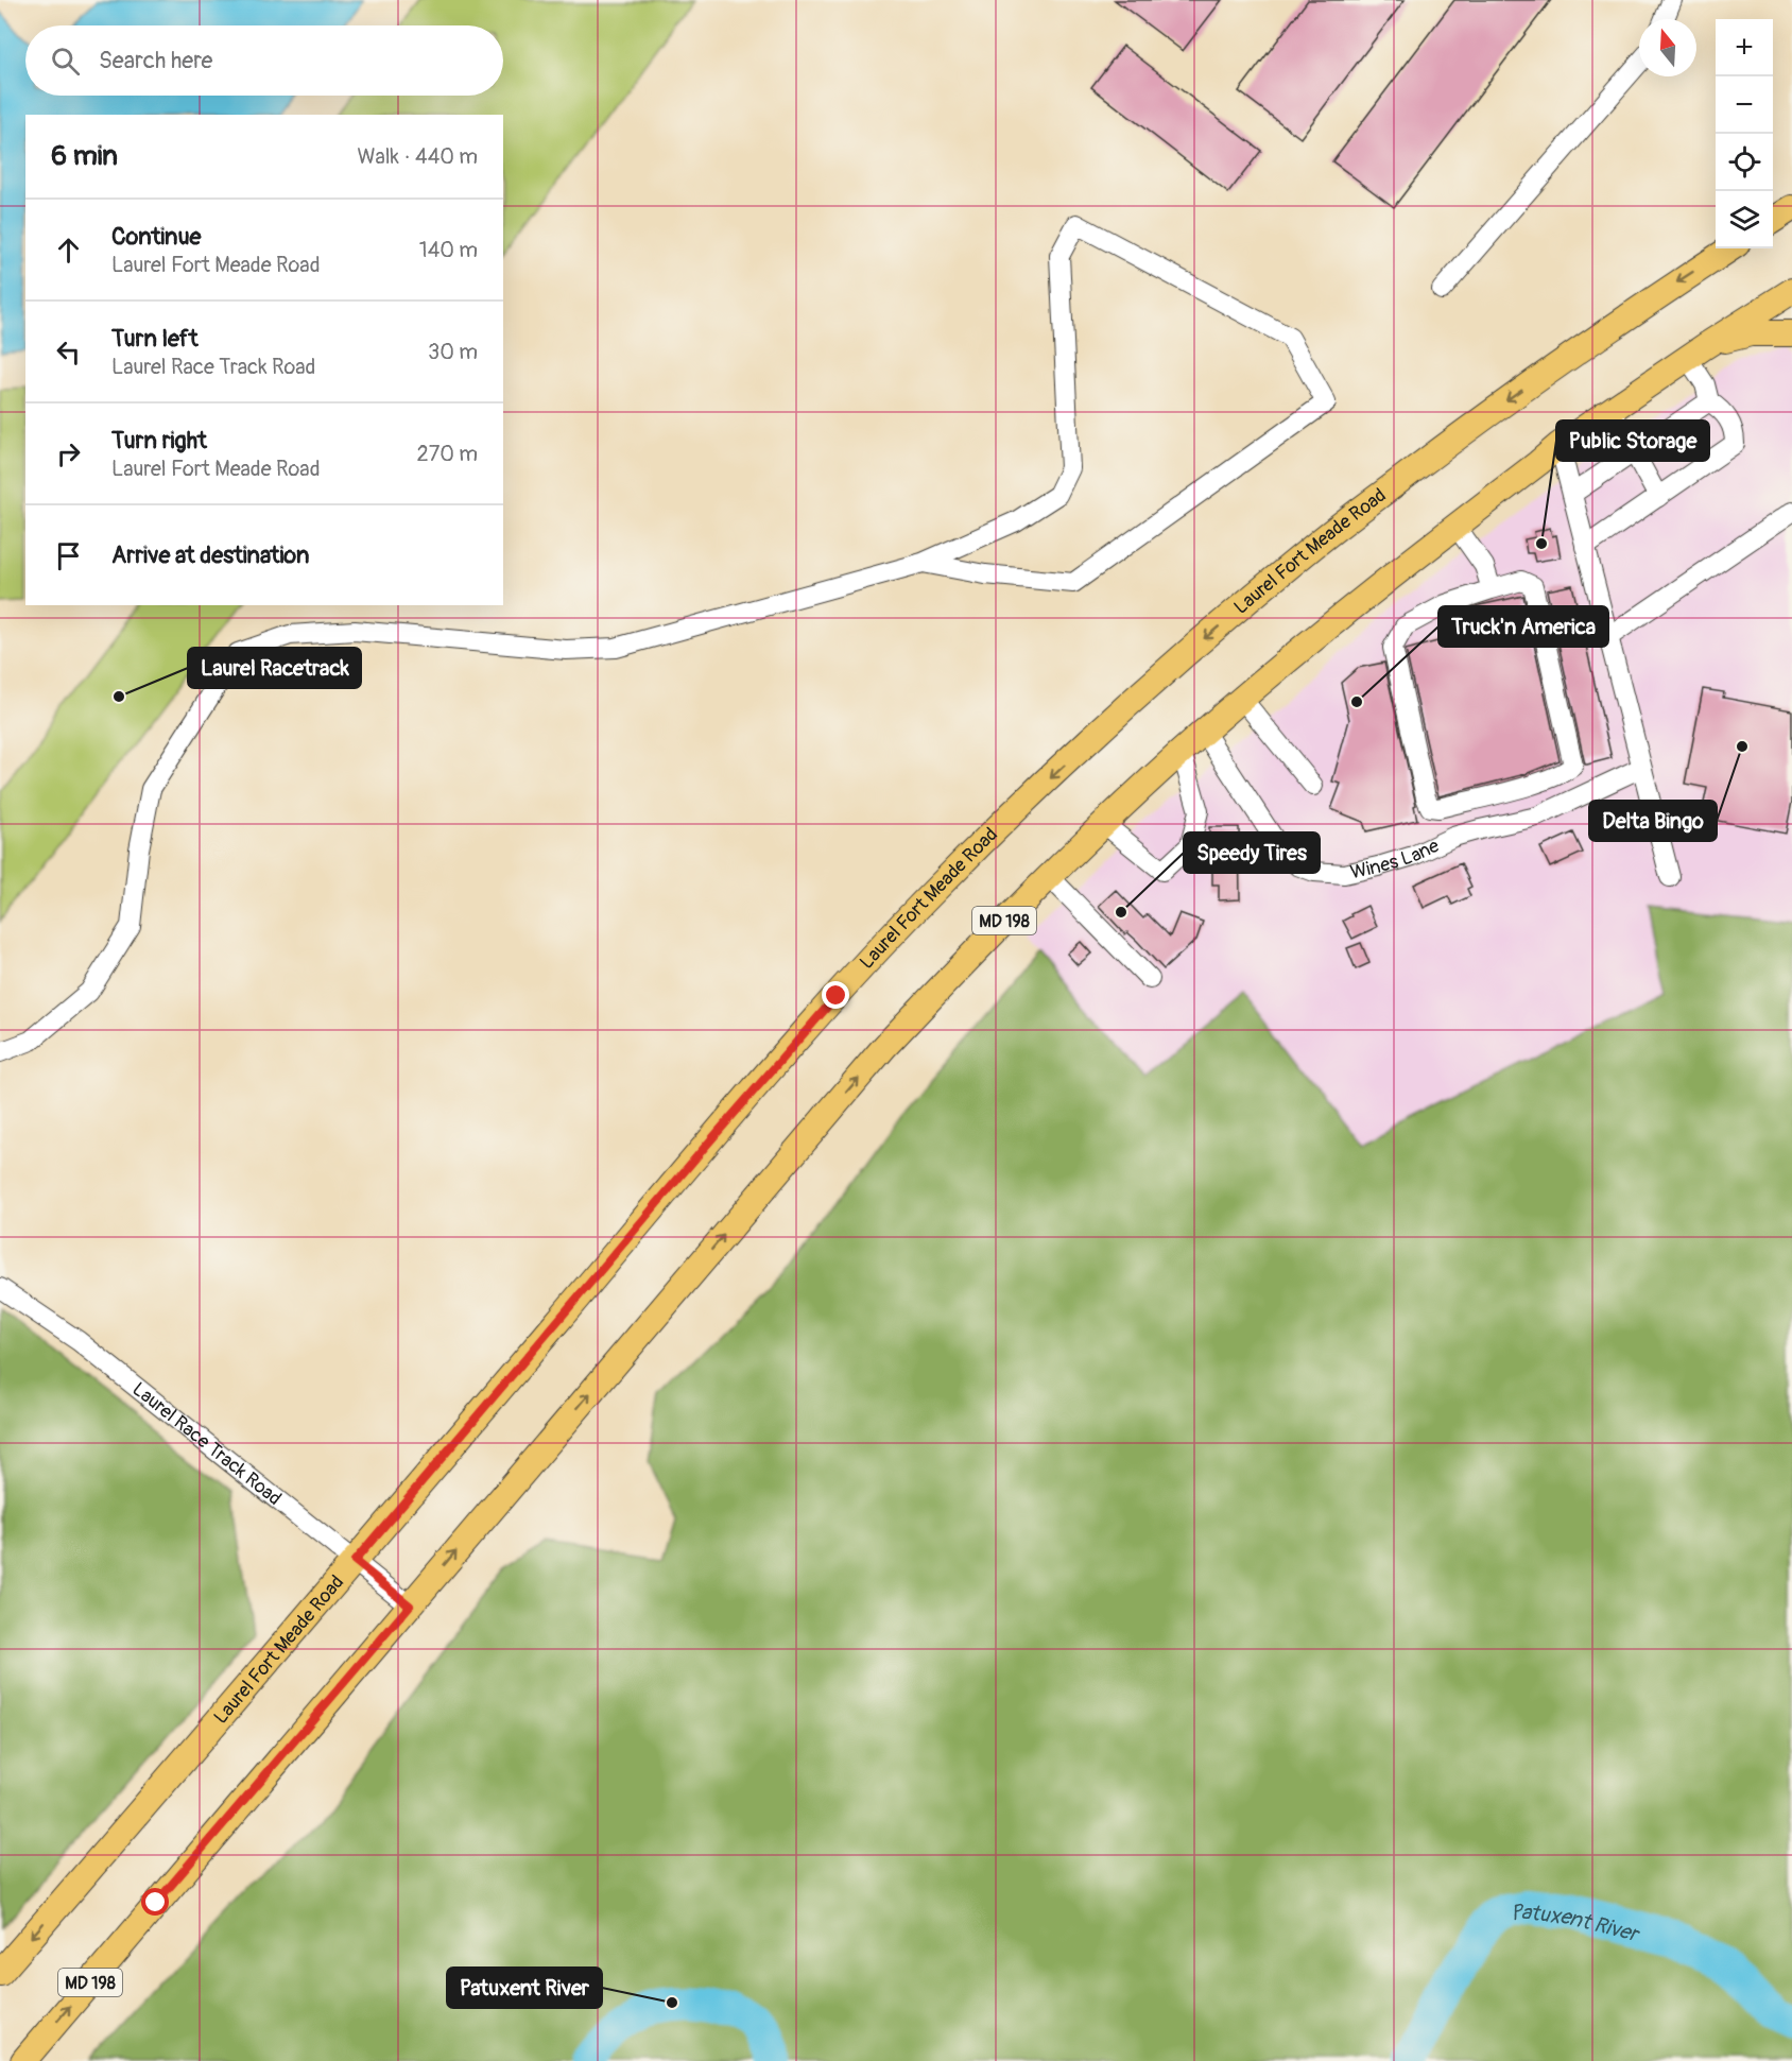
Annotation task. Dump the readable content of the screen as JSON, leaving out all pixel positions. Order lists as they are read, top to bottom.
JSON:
{
  "streets": {
    "main road": ["Laurel Fort Meade Road", "MD 198"],
    "street": ["Wines Lane", "Laurel Race Track Road"]
  },
  "crossings": [
    ["Laurel Fort Meade Road", "Laurel Race Track Road"],
    ["Wines Lane", "MD 198"],
    ["MD 198", "Laurel Race Track Road"]
  ],
  "water": ["Patuxent River"],
  "places": [
    "Public Storage",
    "Laurel Racetrack",
    "Truck'n America",
    "Delta Bingo",
    "Speedy Tires",
    "Patuxent River"
  ],
  "north": "top",
  "page": {
    "map_buttons": ["+", "−"],
    "search": "Search here",
    "heading": ["6 min", "Walk · 440 m"],
    "list": [
      ["Continue", "Laurel Fort Meade Road", "140 m"],
      ["Turn left", "Laurel Race Track Road", "30 m"],
      ["Turn right", "Laurel Fort Meade Road", "270 m"],
      "Arrive at destination"
    ]
  }
}
